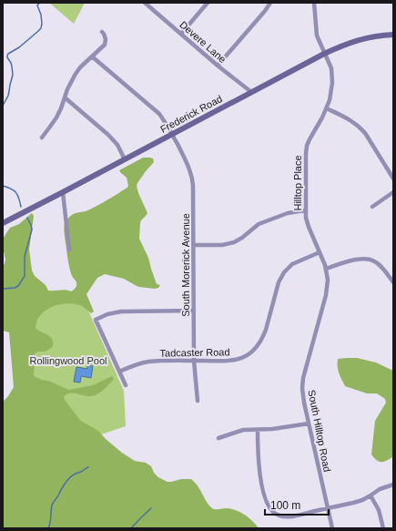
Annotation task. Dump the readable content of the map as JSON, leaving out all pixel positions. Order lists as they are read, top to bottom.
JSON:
{
  "streets": {
    "main road": ["Frederick Road"],
    "street": [
      "Devere Lane",
      "Hilltop Place",
      "South Morerick Avenue",
      "Tadcaster Road",
      "South Hilltop Road"
    ]
  },
  "crossings": [
    ["Devere Lane", "Frederick Road"],
    ["Frederick Road", "Hilltop Place"],
    ["Frederick Road", "South Morerick Avenue"],
    ["Hilltop Place", "Tadcaster Road"],
    ["Hilltop Place", "South Hilltop Road"],
    ["South Morerick Avenue", "Tadcaster Road"],
    ["Tadcaster Road", "South Hilltop Road"]
  ],
  "parks": ["Rollingwood Pool"],
  "scale_bar": "100 m"
}
